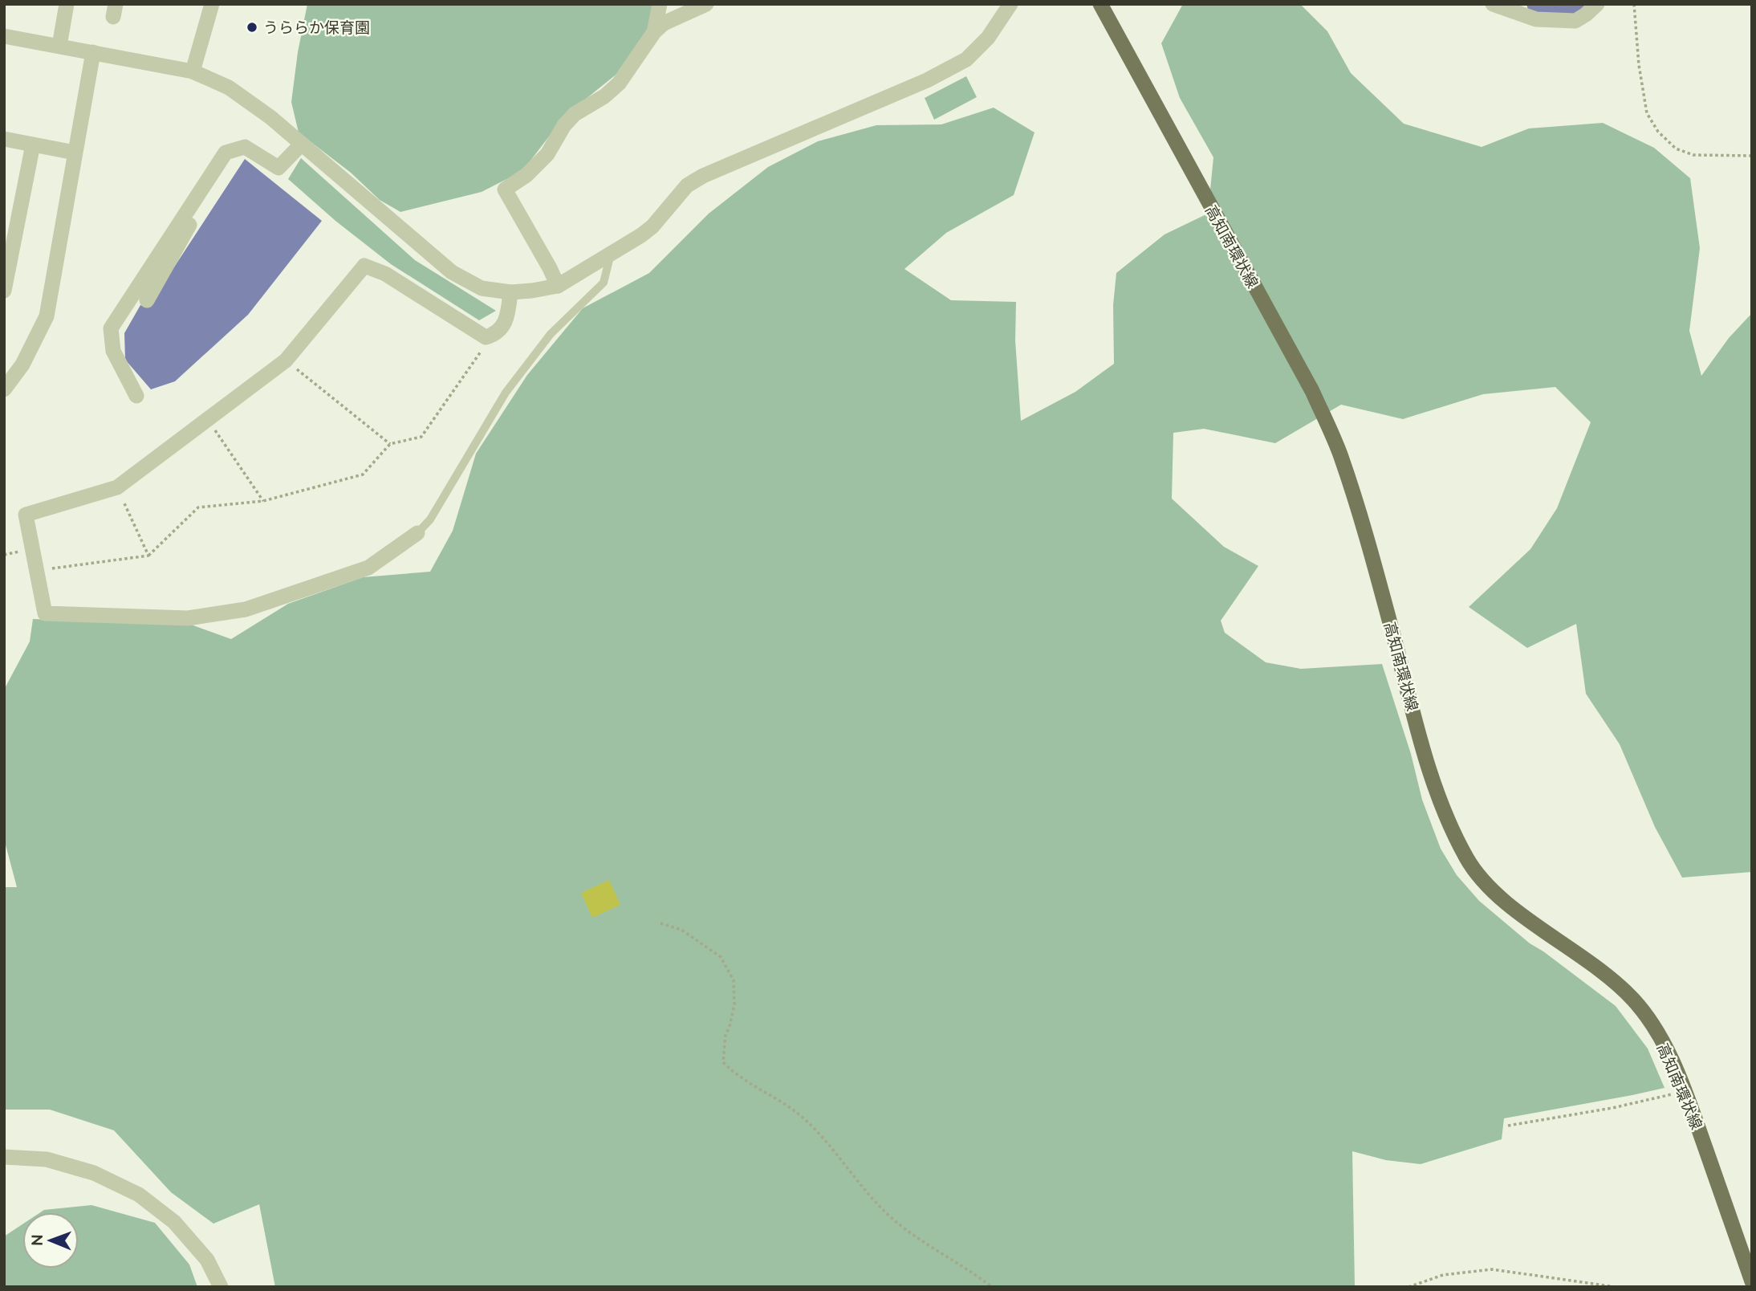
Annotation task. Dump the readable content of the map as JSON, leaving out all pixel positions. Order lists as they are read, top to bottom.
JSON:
{
  "streets": {
    "main road": ["高知南環状線"]
  },
  "places": ["うららか保育園"],
  "north": "left"
}
